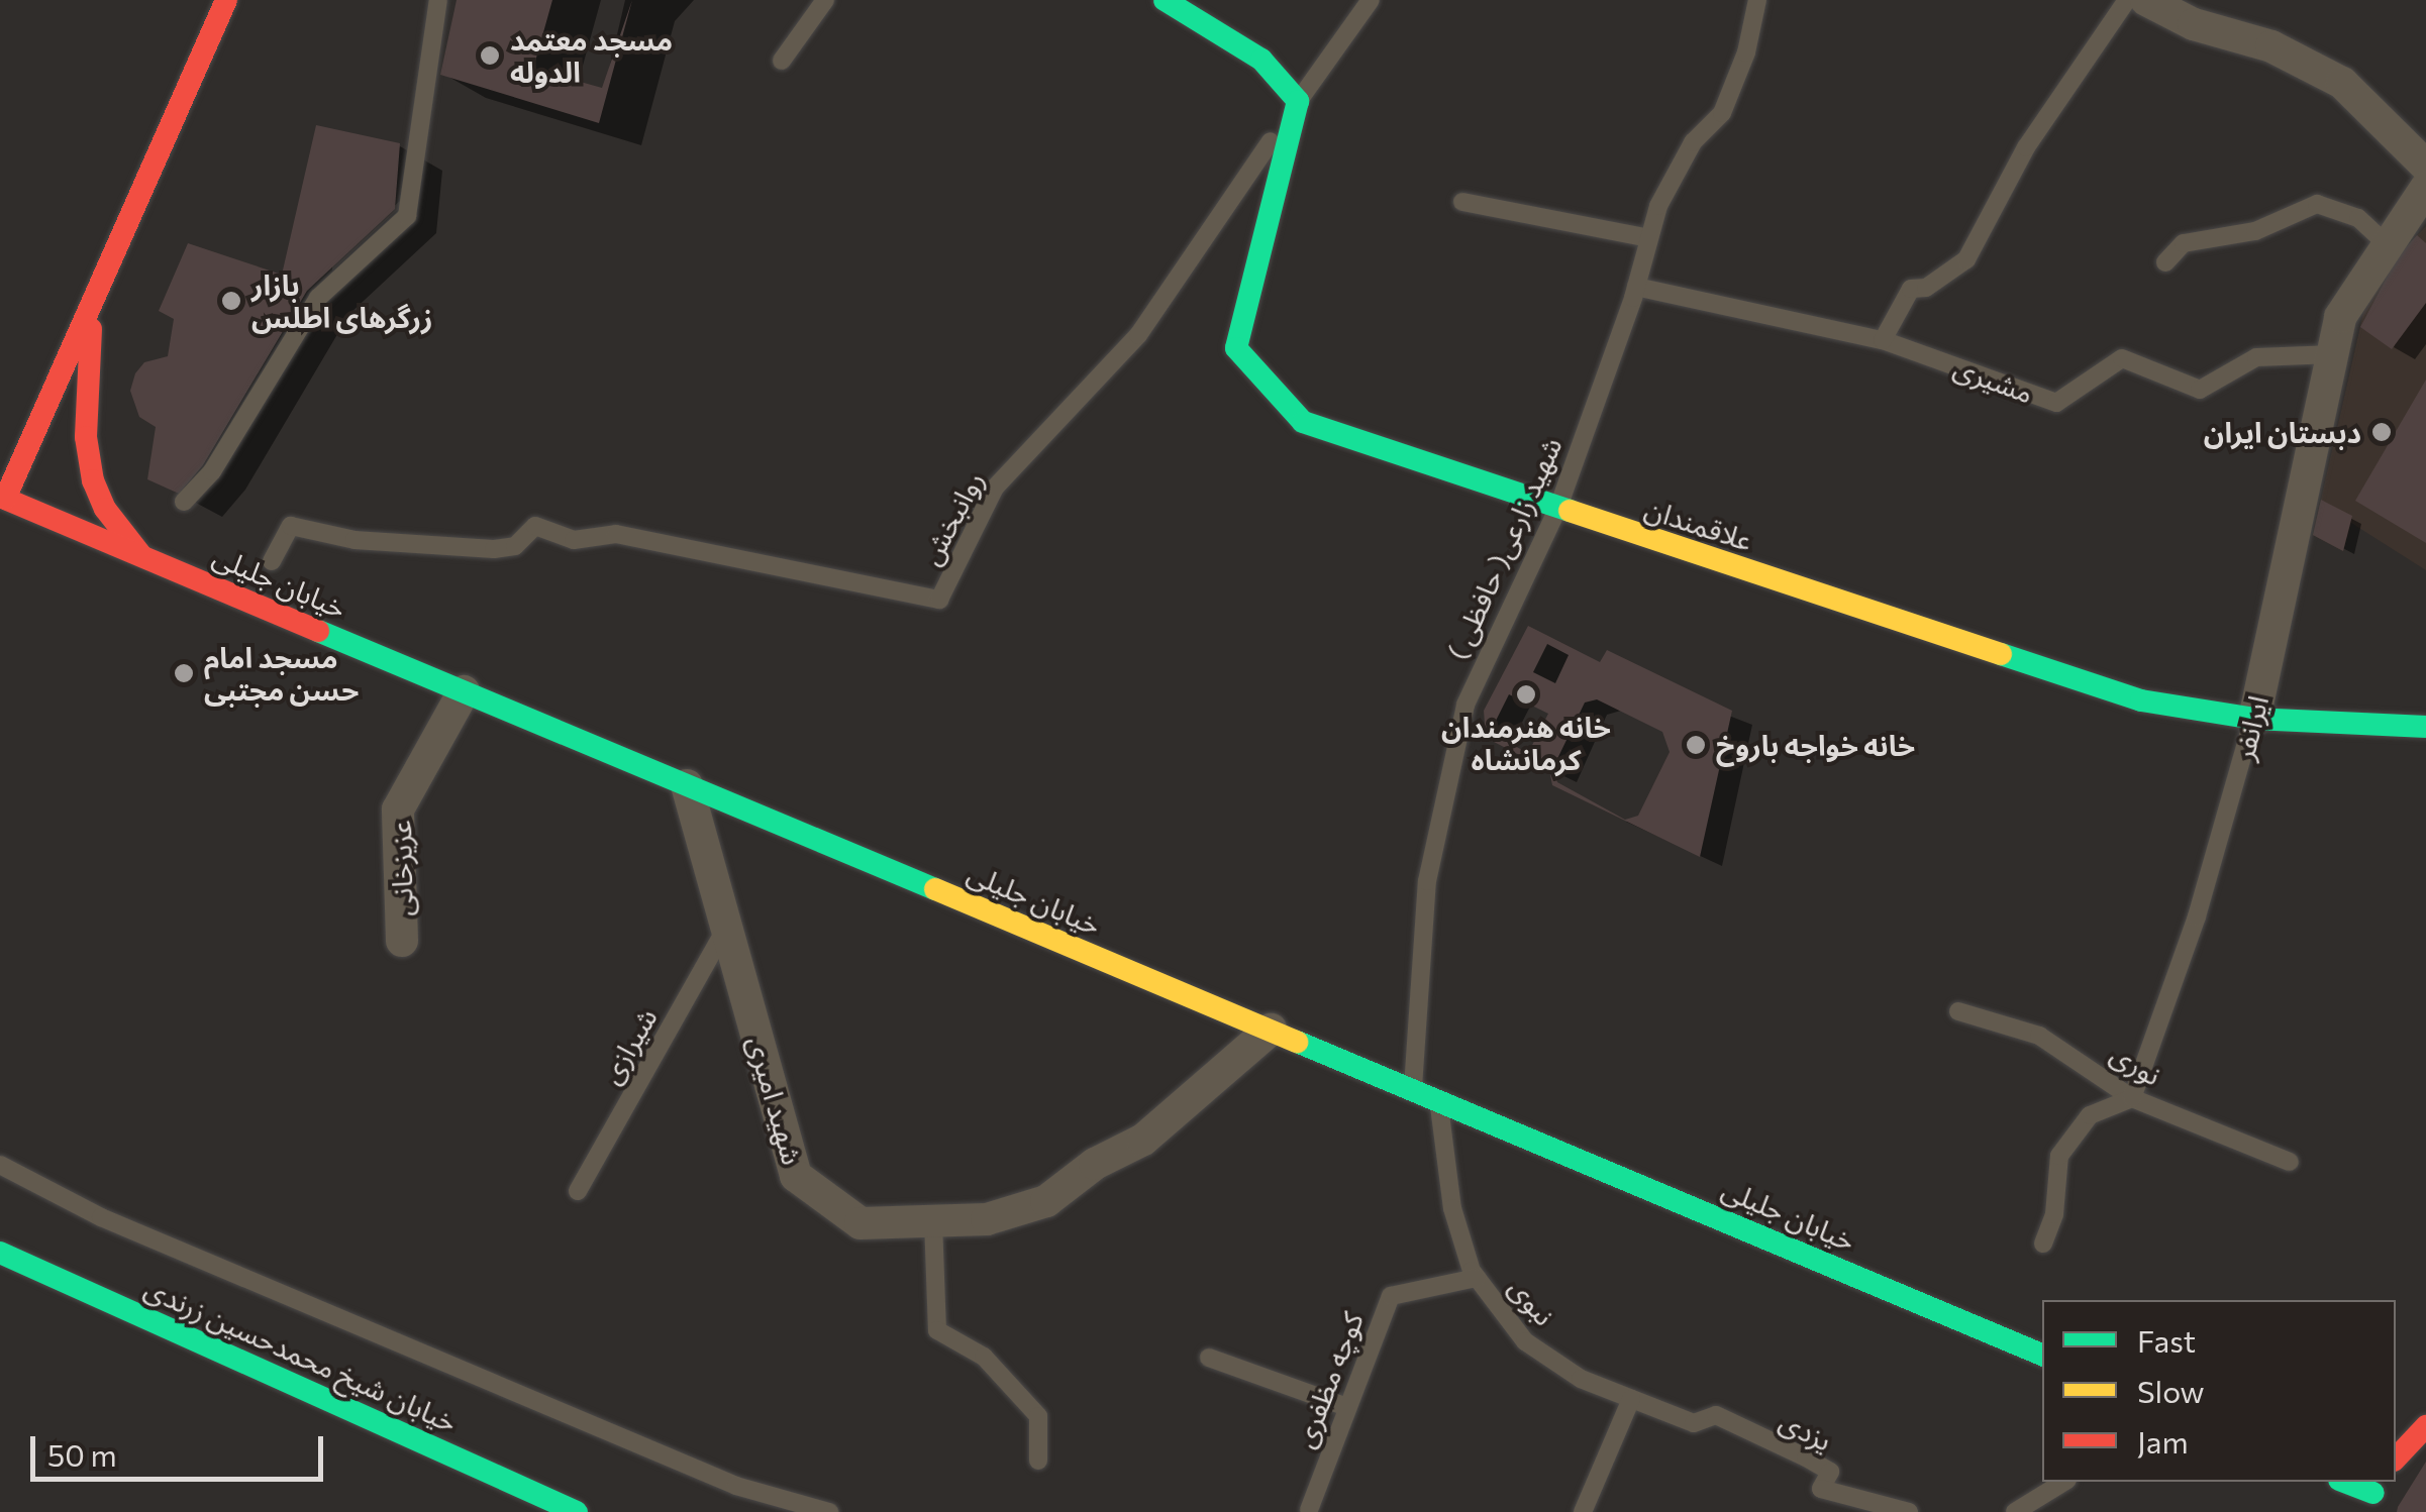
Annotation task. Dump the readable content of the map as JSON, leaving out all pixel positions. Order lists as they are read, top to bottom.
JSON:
{
  "streets": {
    "main road": ["علاقمندان", "خیابان جلیلی", "خیابان شیخ محمدحسین زرندی"],
    "street": ["ایرانفر", "عزیزخانی", "شهید امیری"],
    "lane": [
      "مشیری",
      "روانبخش",
      "شهید زارعی( حافظی )",
      "شیرازی",
      "نوری",
      "نبوی",
      "کوچه مظفری",
      "یزدی"
    ]
  },
  "crossings": [
    ["مشیری", "شهید زارعی( حافظی )"],
    ["مشیری", "ایرانفر"],
    ["روانبخش", "علاقمندان"],
    ["علاقمندان", "شهید زارعی( حافظی )"],
    ["علاقمندان", "ایرانفر"],
    ["شهید زارعی( حافظی )", "خیابان جلیلی"],
    ["خیابان جلیلی", "عزیزخانی"],
    ["خیابان جلیلی", "شهید امیری"],
    ["خیابان جلیلی", "نبوی"],
    ["ایرانفر", "نوری"],
    ["شیرازی", "شهید امیری"],
    ["نبوی", "کوچه مظفری"],
    ["نبوی", "یزدی"]
  ],
  "places": [
    "مسجد معتمد الدوله",
    "بازار زرگرهای اطلس",
    "دبستان ایران",
    "مسجد امام حسن مجتبی",
    "خانه هنرمندان کرمانشاه",
    "خانه خواجه باروخ"
  ],
  "legend": ["Fast", "Slow", "Jam"],
  "scale_bar": "50 m"
}
